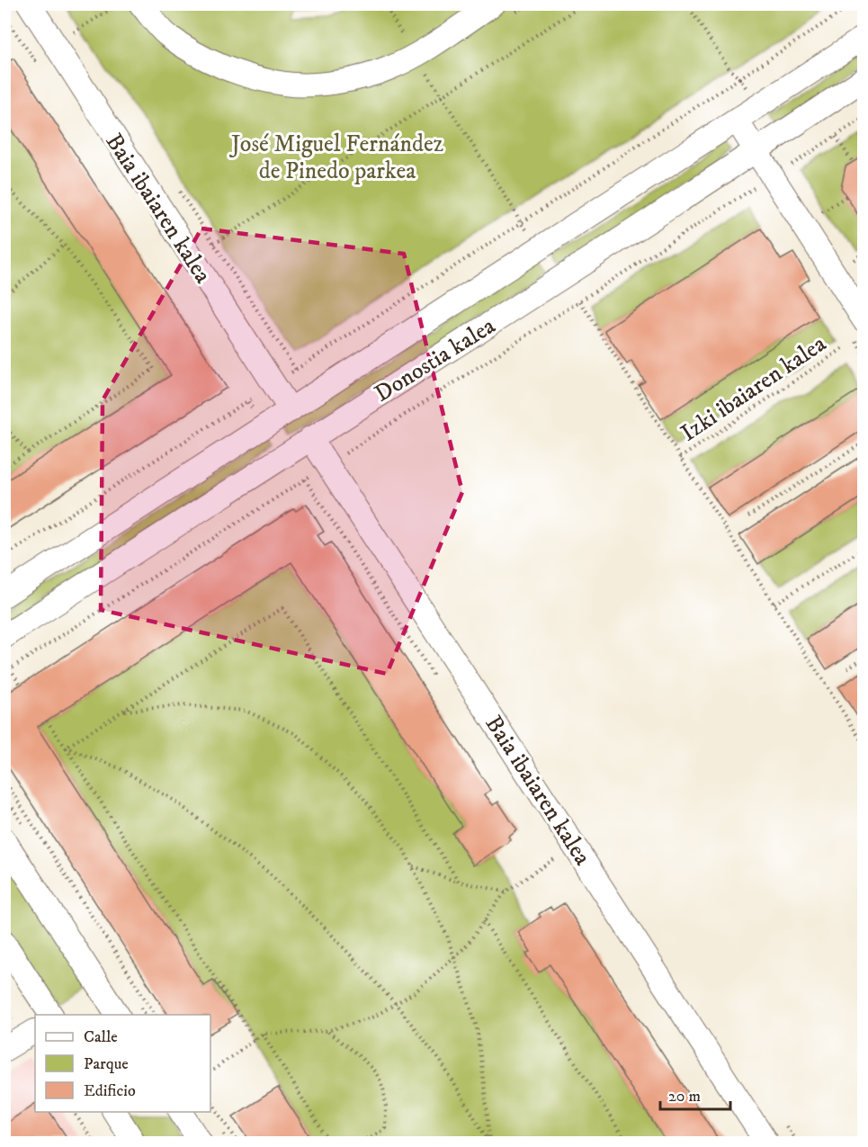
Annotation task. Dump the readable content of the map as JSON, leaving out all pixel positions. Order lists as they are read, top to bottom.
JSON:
{
  "streets": {
    "street": ["Baia ibaiaren kalea", "Donostia kalea"],
    "path": ["Izki ibaiaren kalea"]
  },
  "crossings": [
    ["Baia ibaiaren kalea", "Donostia kalea"]
  ],
  "parks": ["José Miguel Fernández de Pinedo parkea"],
  "legend": ["Calle", "Parque", "Edificio"],
  "scale_bar": "20 m"
}
